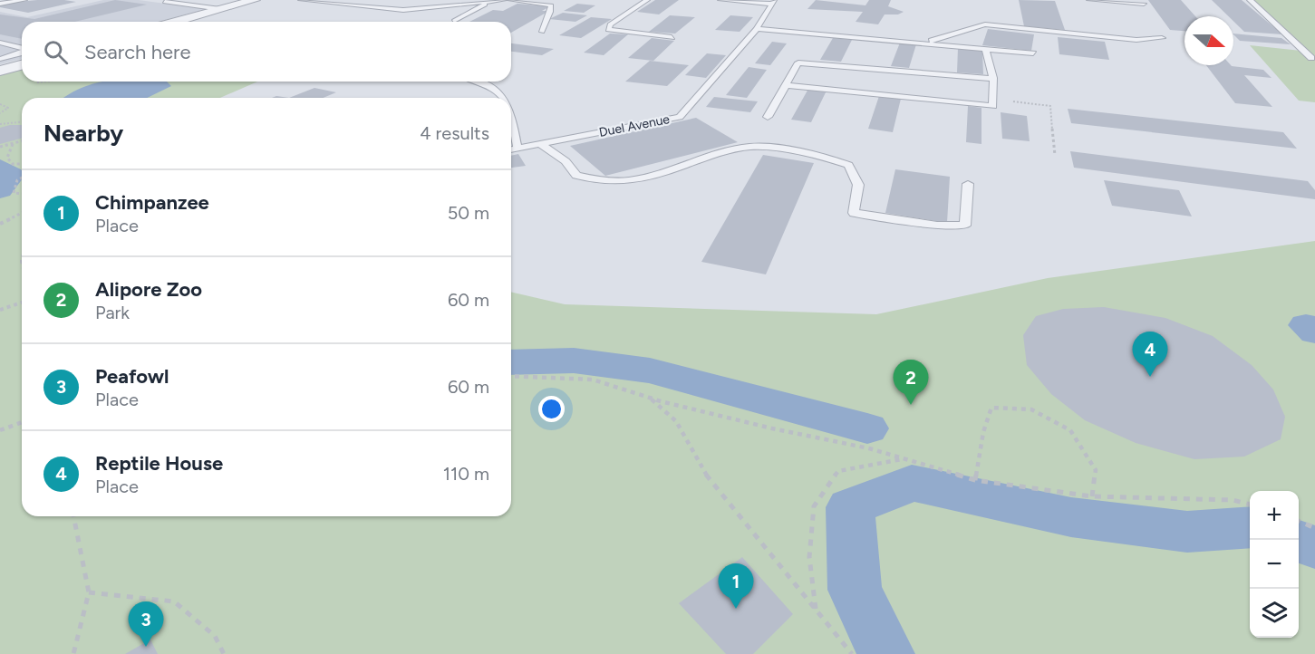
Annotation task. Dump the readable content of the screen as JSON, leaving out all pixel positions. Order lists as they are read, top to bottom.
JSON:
{
  "streets": {
    "lane": ["Duel Avenue"]
  },
  "north": "right",
  "page": {
    "search": "Search here",
    "heading": ["Nearby", "4 results"],
    "list": [
      {
        "mark": "1",
        "name": "Chimpanzee",
        "note": "Place",
        "value": "50 m"
      },
      {
        "mark": "2",
        "name": "Alipore Zoo",
        "note": "Park",
        "value": "60 m"
      },
      {
        "mark": "3",
        "name": "Peafowl",
        "note": "Place",
        "value": "60 m"
      },
      {
        "mark": "4",
        "name": "Reptile House",
        "note": "Place",
        "value": "110 m"
      }
    ],
    "pins": [
      "4",
      "2",
      "1",
      "3"
    ],
    "map_buttons": ["+", "−"]
  }
}
